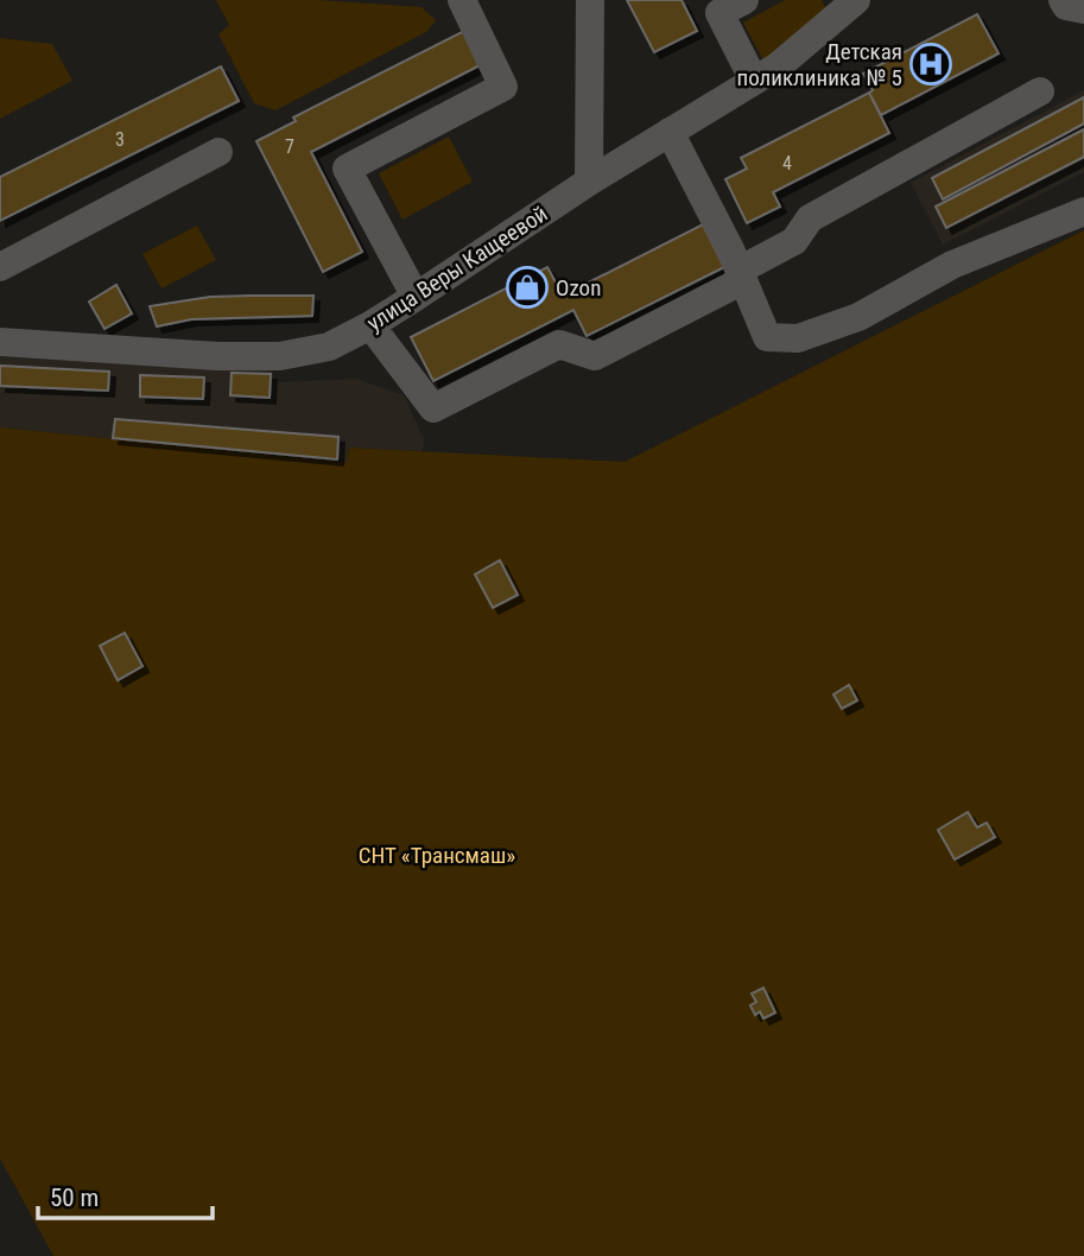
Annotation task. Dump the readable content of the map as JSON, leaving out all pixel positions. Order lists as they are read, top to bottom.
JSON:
{
  "streets": {
    "street": ["улица Веры Кащеевой"]
  },
  "parks": ["СНТ «Трансмаш»"],
  "places": {
    "hospital": ["Детская поликлиника № 5"],
    "shop": ["Ozon"]
  },
  "house_numbers": ["3", "7", "4"],
  "scale_bar": "50 m"
}
